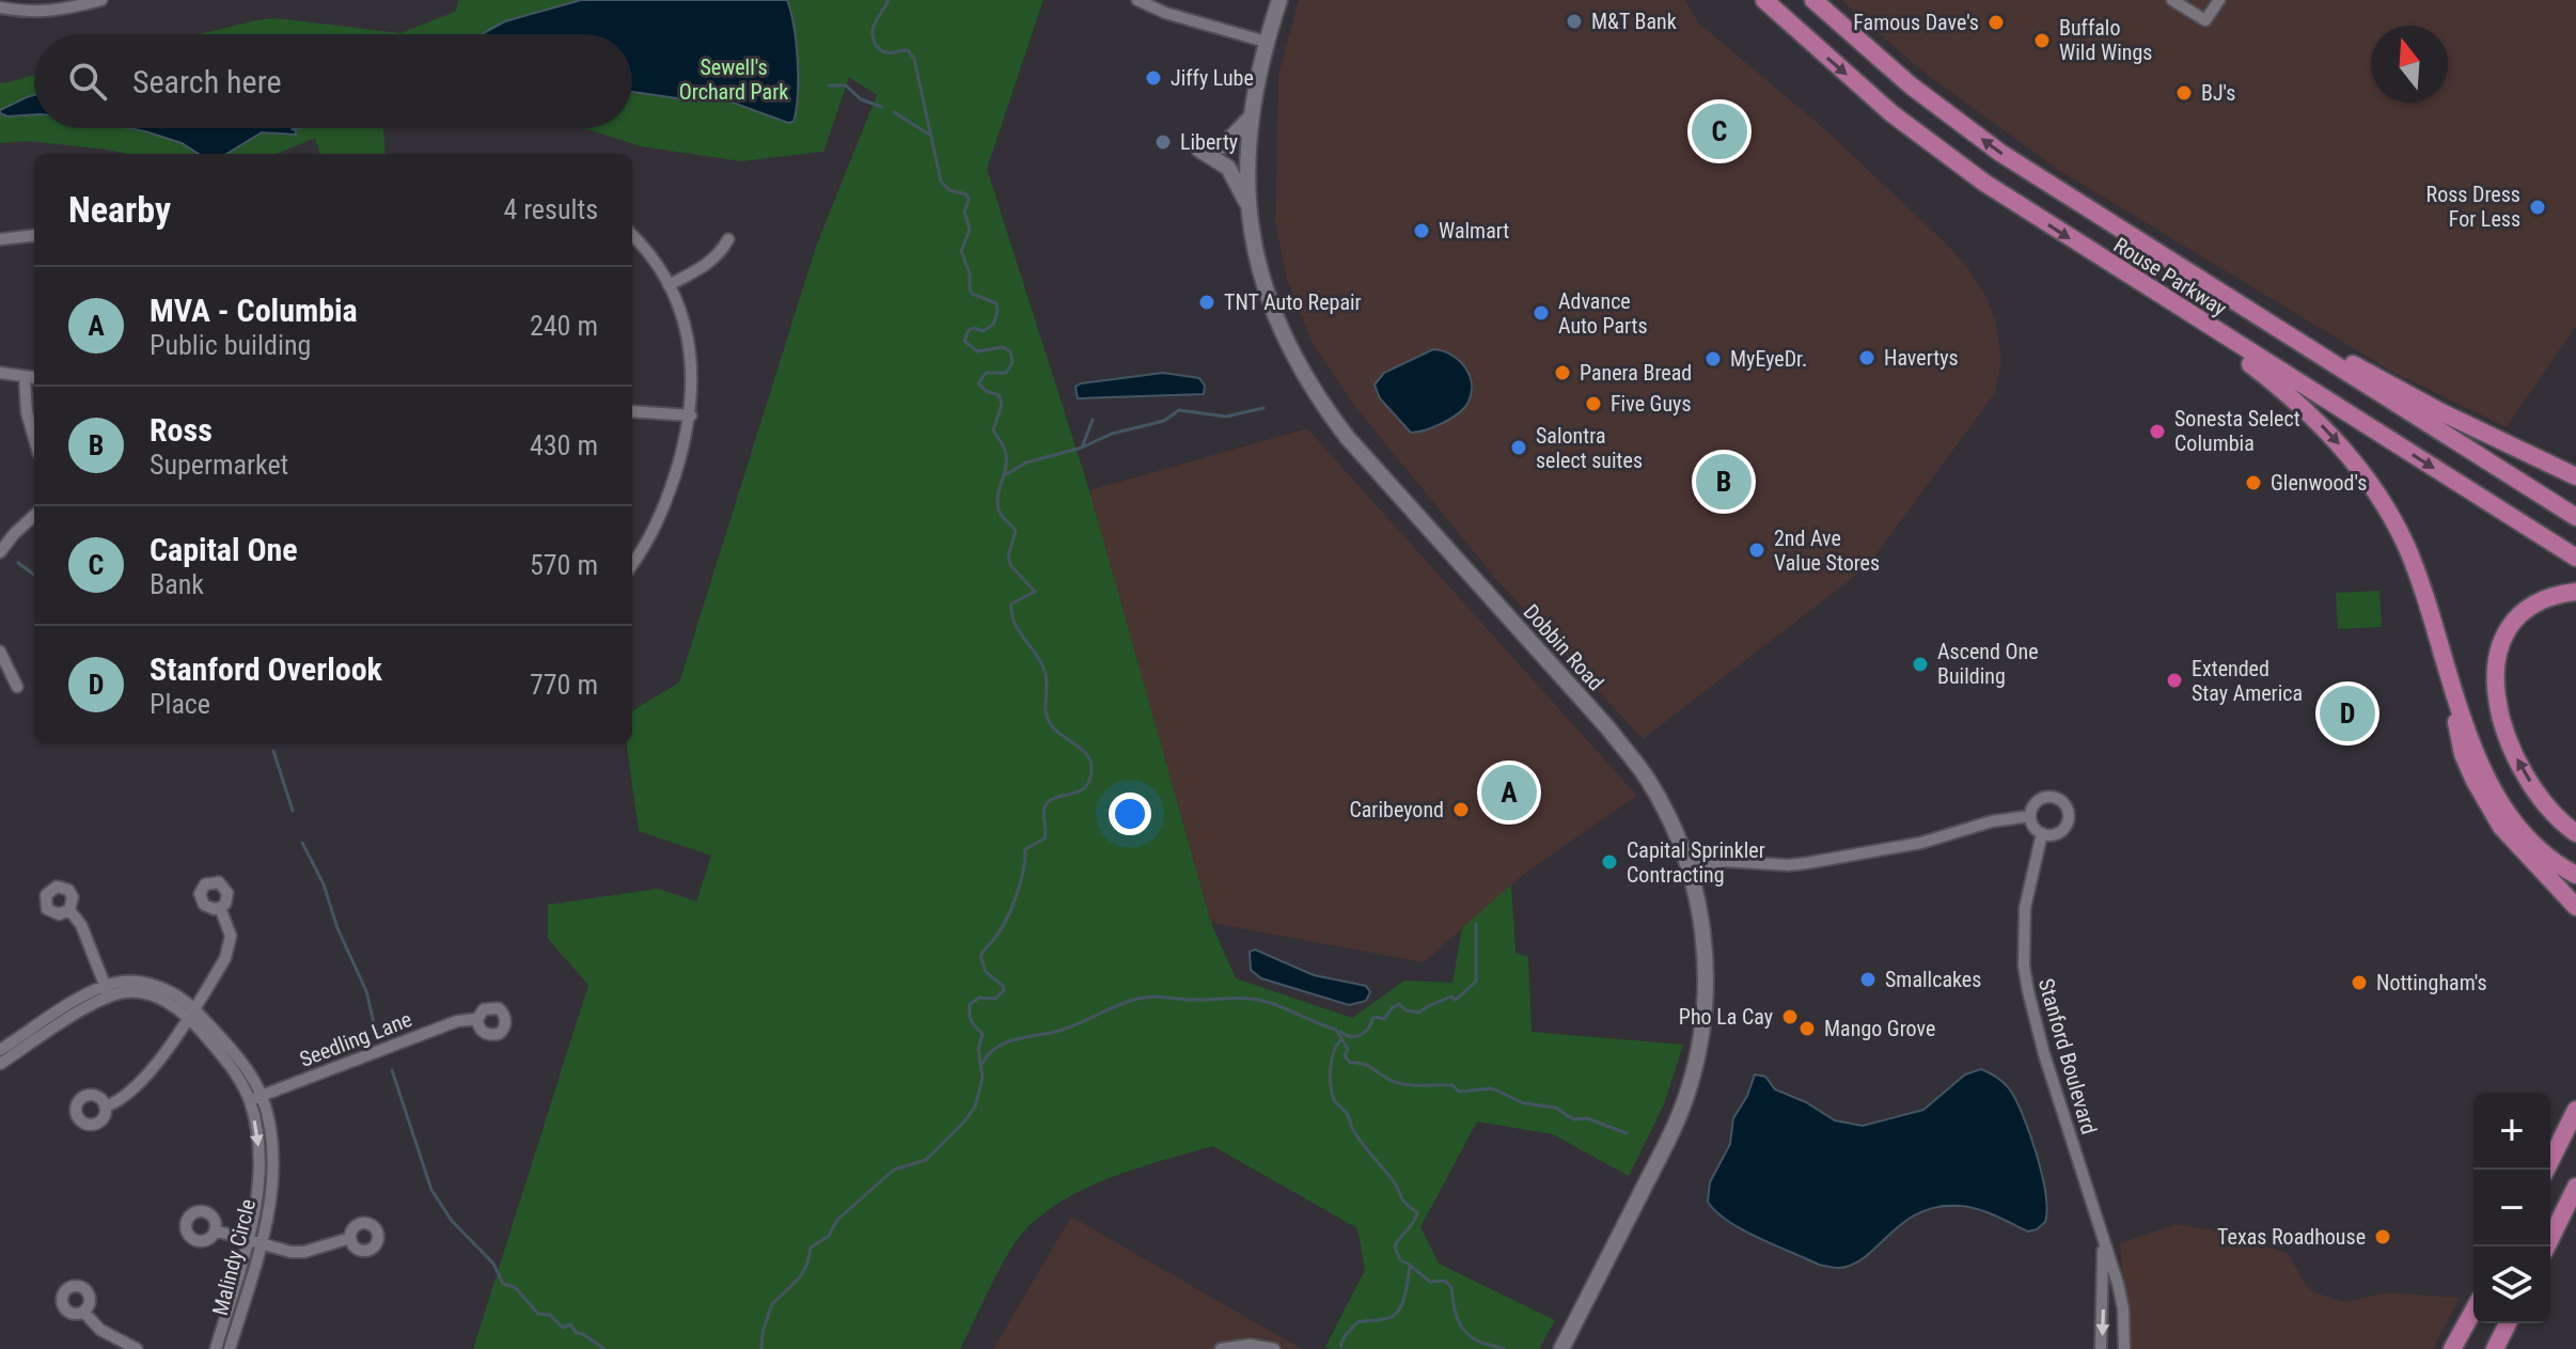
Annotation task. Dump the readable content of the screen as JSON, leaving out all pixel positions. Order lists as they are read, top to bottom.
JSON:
{
  "streets": {
    "main road": ["Rouse Parkway"],
    "street": [
      "Dobbin Road",
      "Seedling Lane",
      "Stanford Boulevard",
      "Malindy Circle"
    ]
  },
  "crossings": [
    ["Seedling Lane", "Malindy Circle"]
  ],
  "parks": ["Sewell's Orchard Park"],
  "places": [
    "M&T Bank",
    "Famous Dave's",
    "Buffalo Wild Wings",
    "Jiffy Lube",
    "BJ's",
    "Liberty",
    "Ross Dress For Less",
    "Walmart",
    "TNT Auto Repair",
    "Advance Auto Parts",
    "Havertys",
    "MyEyeDr.",
    "Panera Bread",
    "Five Guys",
    "Sonesta Select Columbia",
    "Salontra select suites",
    "Glenwood's",
    "2nd Ave Value Stores",
    "Ascend One Building",
    "Extended Stay America",
    "Caribeyond",
    "Capital Sprinkler Contracting",
    "Smallcakes",
    "Nottingham's",
    "Pho La Cay",
    "Mango Grove",
    "Texas Roadhouse"
  ],
  "north": "top",
  "page": {
    "search": "Search here",
    "pins": [
      "C",
      "B",
      "D",
      "A"
    ],
    "heading": ["Nearby", "4 results"],
    "list": [
      {
        "mark": "A",
        "name": "MVA - Columbia",
        "note": "Public building",
        "value": "240 m"
      },
      {
        "mark": "B",
        "name": "Ross",
        "note": "Supermarket",
        "value": "430 m"
      },
      {
        "mark": "C",
        "name": "Capital One",
        "note": "Bank",
        "value": "570 m"
      },
      {
        "mark": "D",
        "name": "Stanford Overlook",
        "note": "Place",
        "value": "770 m"
      }
    ],
    "map_buttons": ["+", "−"]
  }
}
